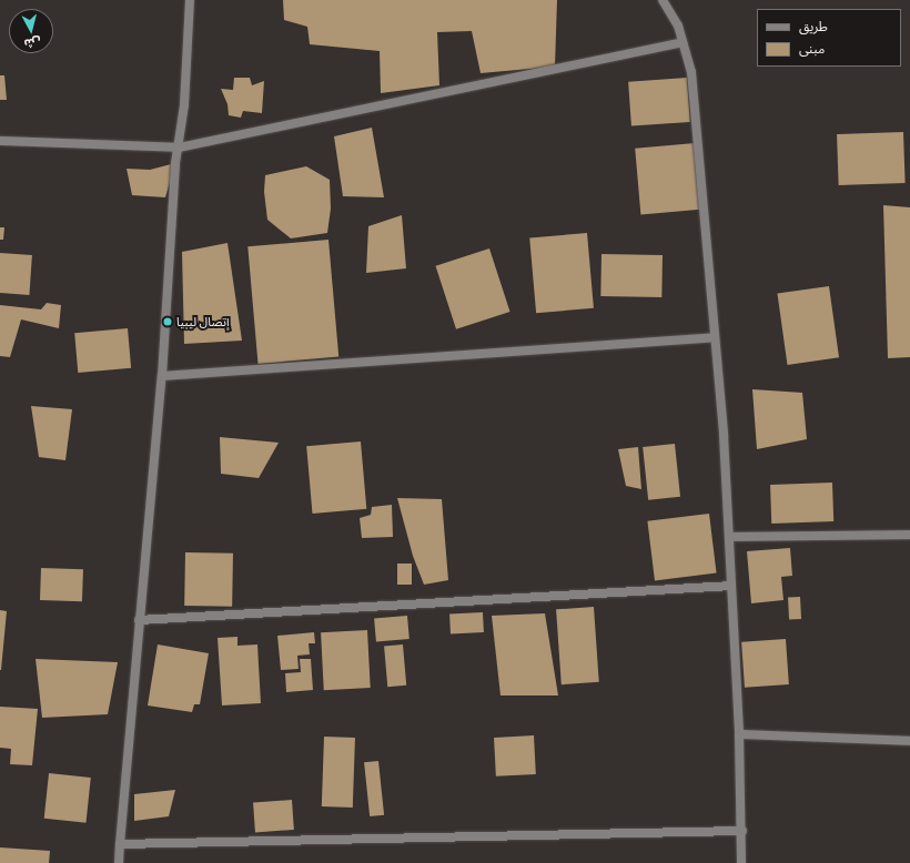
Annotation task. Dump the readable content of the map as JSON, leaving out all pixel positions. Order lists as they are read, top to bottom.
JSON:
{
  "places": ["إتصال ليبيا"],
  "legend": ["طريق", "مبنى"],
  "north": "bottom"
}
